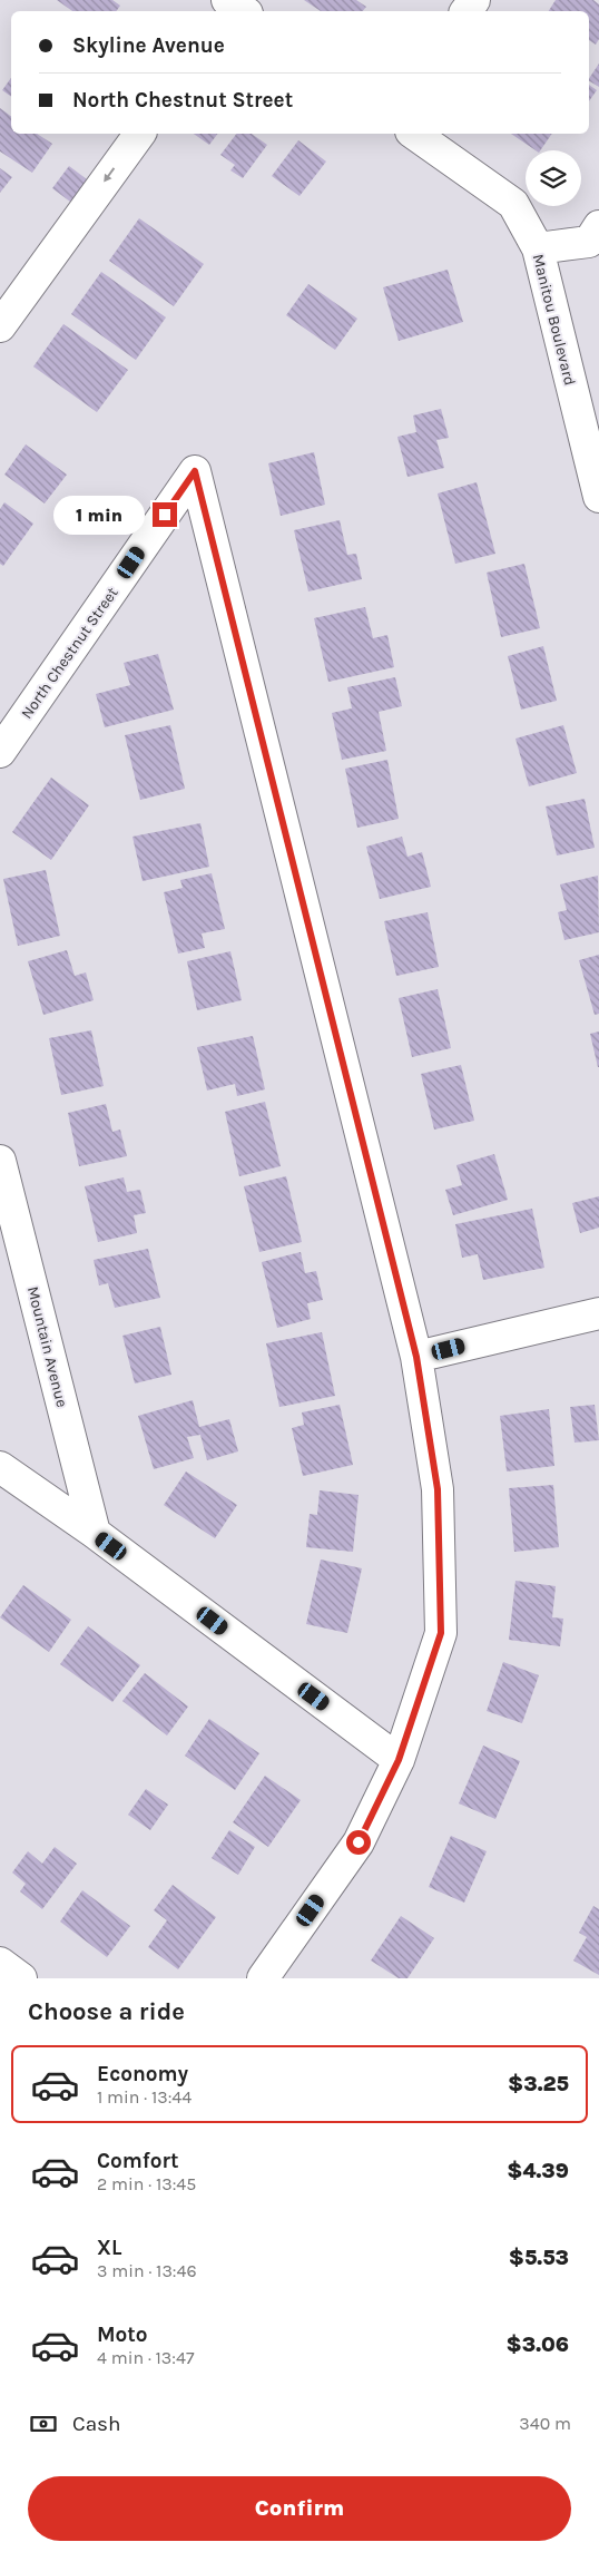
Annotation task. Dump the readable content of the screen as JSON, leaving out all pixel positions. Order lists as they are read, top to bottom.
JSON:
{
  "streets": {
    "street": ["Manitou Boulevard", "North Chestnut Street", "Mountain Avenue"]
  },
  "page": {
    "banner": ["Skyline Avenue", "North Chestnut Street"],
    "bubble": "1 min",
    "heading": "Choose a ride",
    "list": [
      {
        "name": "Economy",
        "note": "1 min · 13:44",
        "value": "$3.25"
      },
      {
        "name": "Comfort",
        "note": "2 min · 13:45",
        "value": "$4.39"
      },
      {
        "name": "XL",
        "note": "3 min · 13:46",
        "value": "$5.53"
      },
      {
        "name": "Moto",
        "note": "4 min · 13:47",
        "value": "$3.06"
      }
    ],
    "pay": ["Cash", "340 m"],
    "buttons": "Confirm"
  }
}
